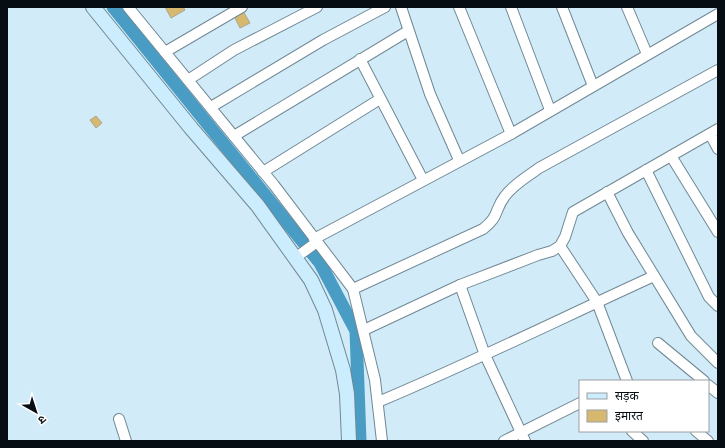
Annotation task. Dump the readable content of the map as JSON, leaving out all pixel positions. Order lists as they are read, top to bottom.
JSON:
{
  "legend": ["सड़क", "इमारत"],
  "north": "bottom right"
}
